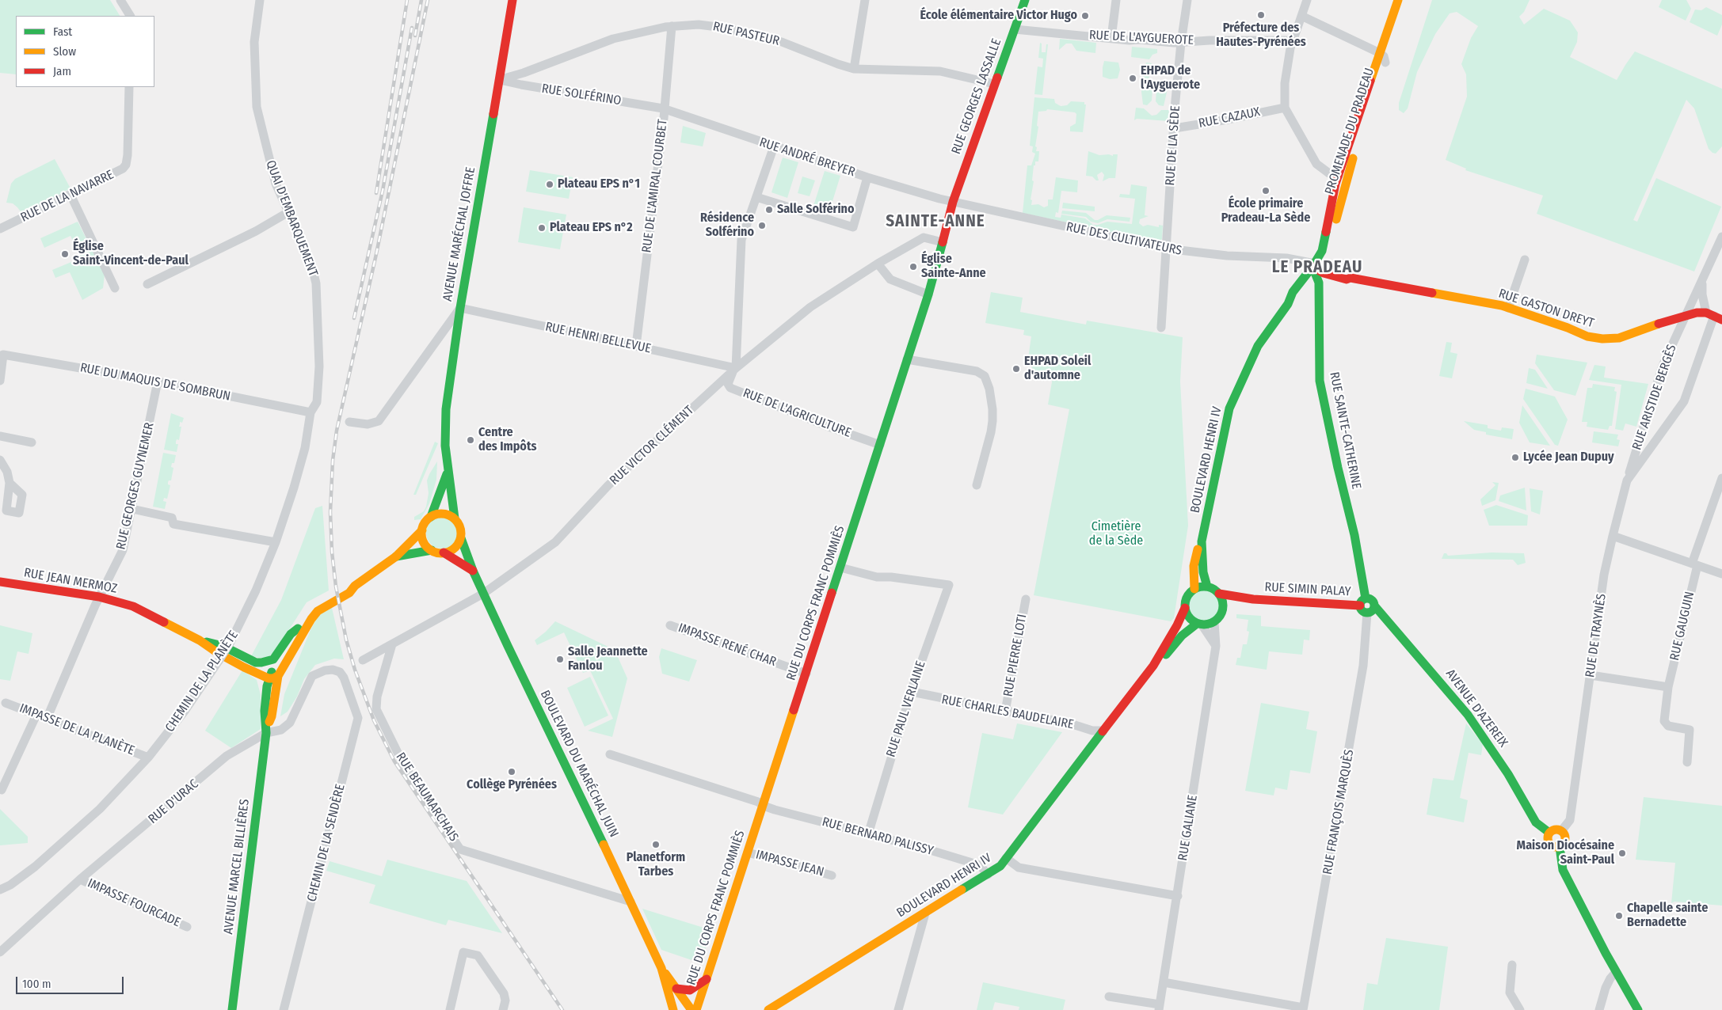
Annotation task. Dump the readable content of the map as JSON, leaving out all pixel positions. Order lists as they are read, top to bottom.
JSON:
{
  "streets": {
    "street": [
      "RUE PASTEUR",
      "RUE DE L'AYGUEROTE",
      "RUE SOLFÉRINO",
      "RUE GEORGES LASSALLE",
      "RUE CAZAUX",
      "PROMENADE DU PRADEAU",
      "RUE DE LA SÈDE",
      "RUE ANDRÉ BREYER",
      "RUE DE L'AMIRAL COURBET",
      "RUE DE LA NAVARRE",
      "QUAI D'EMBARQUEMENT",
      "AVENUE MARÉCHAL JOFFRE",
      "RUE DES CULTIVATEURS",
      "RUE GASTON DREYT",
      "RUE HENRI BELLEVUE",
      "RUE DU MAQUIS DE SOMBRUN",
      "RUE ARISTIDE BERGÈS",
      "RUE DE L'AGRICULTURE",
      "RUE SAINTE-CATHERINE",
      "RUE VICTOR CLÉMENT",
      "BOULEVARD HENRI IV",
      "RUE GEORGES GUYNEMER",
      "RUE JEAN MERMOZ",
      "RUE SIMIN PALAY",
      "RUE DU CORPS FRANC POMMIÈS",
      "RUE GAUGUIN",
      "RUE DE TRAYNÈS",
      "IMPASSE RENÉ CHAR",
      "RUE PIERRE LOTI",
      "CHEMIN DE LA PLANÈTE",
      "AVENUE D'AZEREIX",
      "RUE PAUL VERLAINE",
      "RUE CHARLES BAUDELAIRE",
      "IMPASSE DE LA PLANÈTE",
      "BOULEVARD DU MARÉCHAL JUIN",
      "RUE BEAUMARCHAIS",
      "RUE D'URAC",
      "RUE FRANÇOIS MARQUÈS",
      "RUE GALIANE",
      "RUE BERNARD PALISSY",
      "CHEMIN DE LA SENDÈRE",
      "IMPASSE JEAN",
      "AVENUE MARCEL BILLIÈRES",
      "IMPASSE FOURCADE"
    ]
  },
  "crossings": [
    ["RUE PASTEUR", "RUE SOLFÉRINO"],
    ["RUE PASTEUR", "RUE GEORGES LASSALLE"],
    ["RUE PASTEUR", "RUE DE L'AMIRAL COURBET"],
    ["RUE PASTEUR", "AVENUE MARÉCHAL JOFFRE"],
    ["RUE DE L'AYGUEROTE", "RUE GEORGES LASSALLE"],
    ["RUE DE L'AYGUEROTE", "RUE DE LA SÈDE"],
    ["RUE SOLFÉRINO", "RUE ANDRÉ BREYER"],
    ["RUE SOLFÉRINO", "RUE DE L'AMIRAL COURBET"],
    ["RUE SOLFÉRINO", "AVENUE MARÉCHAL JOFFRE"],
    ["RUE GEORGES LASSALLE", "RUE ANDRÉ BREYER"],
    ["RUE GEORGES LASSALLE", "RUE DES CULTIVATEURS"],
    ["RUE GEORGES LASSALLE", "RUE DU CORPS FRANC POMMIÈS"],
    ["RUE CAZAUX", "RUE DE LA SÈDE"],
    ["PROMENADE DU PRADEAU", "RUE DES CULTIVATEURS"],
    ["PROMENADE DU PRADEAU", "RUE GASTON DREYT"],
    ["PROMENADE DU PRADEAU", "RUE SAINTE-CATHERINE"],
    ["PROMENADE DU PRADEAU", "BOULEVARD HENRI IV"],
    ["RUE DE LA SÈDE", "RUE DES CULTIVATEURS"],
    ["RUE ANDRÉ BREYER", "RUE DE L'AMIRAL COURBET"],
    ["RUE ANDRÉ BREYER", "RUE DES CULTIVATEURS"],
    ["RUE ANDRÉ BREYER", "RUE DU CORPS FRANC POMMIÈS"],
    ["RUE DE L'AMIRAL COURBET", "RUE HENRI BELLEVUE"],
    ["QUAI D'EMBARQUEMENT", "RUE DU MAQUIS DE SOMBRUN"],
    ["QUAI D'EMBARQUEMENT", "CHEMIN DE LA PLANÈTE"],
    ["AVENUE MARÉCHAL JOFFRE", "RUE HENRI BELLEVUE"],
    ["RUE DES CULTIVATEURS", "RUE GASTON DREYT"],
    ["RUE DES CULTIVATEURS", "RUE SAINTE-CATHERINE"],
    ["RUE DES CULTIVATEURS", "BOULEVARD HENRI IV"],
    ["RUE DES CULTIVATEURS", "RUE DU CORPS FRANC POMMIÈS"],
    ["RUE GASTON DREYT", "RUE ARISTIDE BERGÈS"],
    ["RUE GASTON DREYT", "RUE SAINTE-CATHERINE"],
    ["RUE GASTON DREYT", "BOULEVARD HENRI IV"],
    ["RUE GASTON DREYT", "RUE DE TRAYNÈS"],
    ["RUE HENRI BELLEVUE", "RUE DE L'AGRICULTURE"],
    ["RUE HENRI BELLEVUE", "RUE VICTOR CLÉMENT"],
    ["RUE DU MAQUIS DE SOMBRUN", "RUE GEORGES GUYNEMER"],
    ["RUE DU MAQUIS DE SOMBRUN", "CHEMIN DE LA PLANÈTE"],
    ["RUE ARISTIDE BERGÈS", "RUE DE TRAYNÈS"],
    ["RUE DE L'AGRICULTURE", "RUE VICTOR CLÉMENT"],
    ["RUE DE L'AGRICULTURE", "RUE DU CORPS FRANC POMMIÈS"],
    ["RUE SAINTE-CATHERINE", "BOULEVARD HENRI IV"],
    ["RUE SAINTE-CATHERINE", "RUE SIMIN PALAY"],
    ["RUE SAINTE-CATHERINE", "AVENUE D'AZEREIX"],
    ["RUE SAINTE-CATHERINE", "RUE FRANÇOIS MARQUÈS"],
    ["RUE VICTOR CLÉMENT", "RUE DU CORPS FRANC POMMIÈS"],
    ["RUE VICTOR CLÉMENT", "BOULEVARD DU MARÉCHAL JUIN"],
    ["RUE VICTOR CLÉMENT", "RUE BEAUMARCHAIS"],
    ["BOULEVARD HENRI IV", "RUE SIMIN PALAY"],
    ["BOULEVARD HENRI IV", "RUE CHARLES BAUDELAIRE"],
    ["BOULEVARD HENRI IV", "RUE GALIANE"],
    ["BOULEVARD HENRI IV", "RUE BERNARD PALISSY"],
    ["RUE GEORGES GUYNEMER", "RUE JEAN MERMOZ"],
    ["RUE GEORGES GUYNEMER", "IMPASSE DE LA PLANÈTE"],
    ["RUE SIMIN PALAY", "AVENUE D'AZEREIX"],
    ["RUE SIMIN PALAY", "RUE FRANÇOIS MARQUÈS"],
    ["RUE SIMIN PALAY", "RUE GALIANE"],
    ["RUE DU CORPS FRANC POMMIÈS", "IMPASSE RENÉ CHAR"],
    ["RUE DU CORPS FRANC POMMIÈS", "RUE PAUL VERLAINE"],
    ["RUE DU CORPS FRANC POMMIÈS", "RUE BERNARD PALISSY"],
    ["RUE DU CORPS FRANC POMMIÈS", "IMPASSE JEAN"],
    ["RUE DE TRAYNÈS", "AVENUE D'AZEREIX"],
    ["RUE PIERRE LOTI", "RUE CHARLES BAUDELAIRE"],
    ["CHEMIN DE LA PLANÈTE", "IMPASSE DE LA PLANÈTE"],
    ["AVENUE D'AZEREIX", "RUE FRANÇOIS MARQUÈS"],
    ["RUE PAUL VERLAINE", "RUE CHARLES BAUDELAIRE"],
    ["RUE PAUL VERLAINE", "RUE BERNARD PALISSY"],
    ["BOULEVARD DU MARÉCHAL JUIN", "RUE BEAUMARCHAIS"],
    ["RUE D'URAC", "CHEMIN DE LA SENDÈRE"],
    ["RUE D'URAC", "AVENUE MARCEL BILLIÈRES"],
    ["RUE D'URAC", "IMPASSE FOURCADE"]
  ],
  "districts": ["SAINTE-ANNE", "LE PRADEAU"],
  "parks": ["Cimetière de la Sède"],
  "places": [
    "Préfecture des Hautes-Pyrénées",
    "École élémentaire Victor Hugo",
    "EHPAD de l'Ayguerote",
    "Plateau EPS n°1",
    "École primaire Pradeau-La Sède",
    "Salle Solférino",
    "Résidence Solférino",
    "Plateau EPS n°2",
    "Église Saint-Vincent-de-Paul",
    "Église Sainte-Anne",
    "EHPAD Soleil d'automne",
    "Centre des Impôts",
    "Lycée Jean Dupuy",
    "Salle Jeannette Fanlou",
    "Collège Pyrénées",
    "Planetform Tarbes",
    "Maison Diocésaine Saint-Paul",
    "Chapelle sainte Bernadette"
  ],
  "legend": ["Fast", "Slow", "Jam"],
  "scale_bar": "100 m"
}
